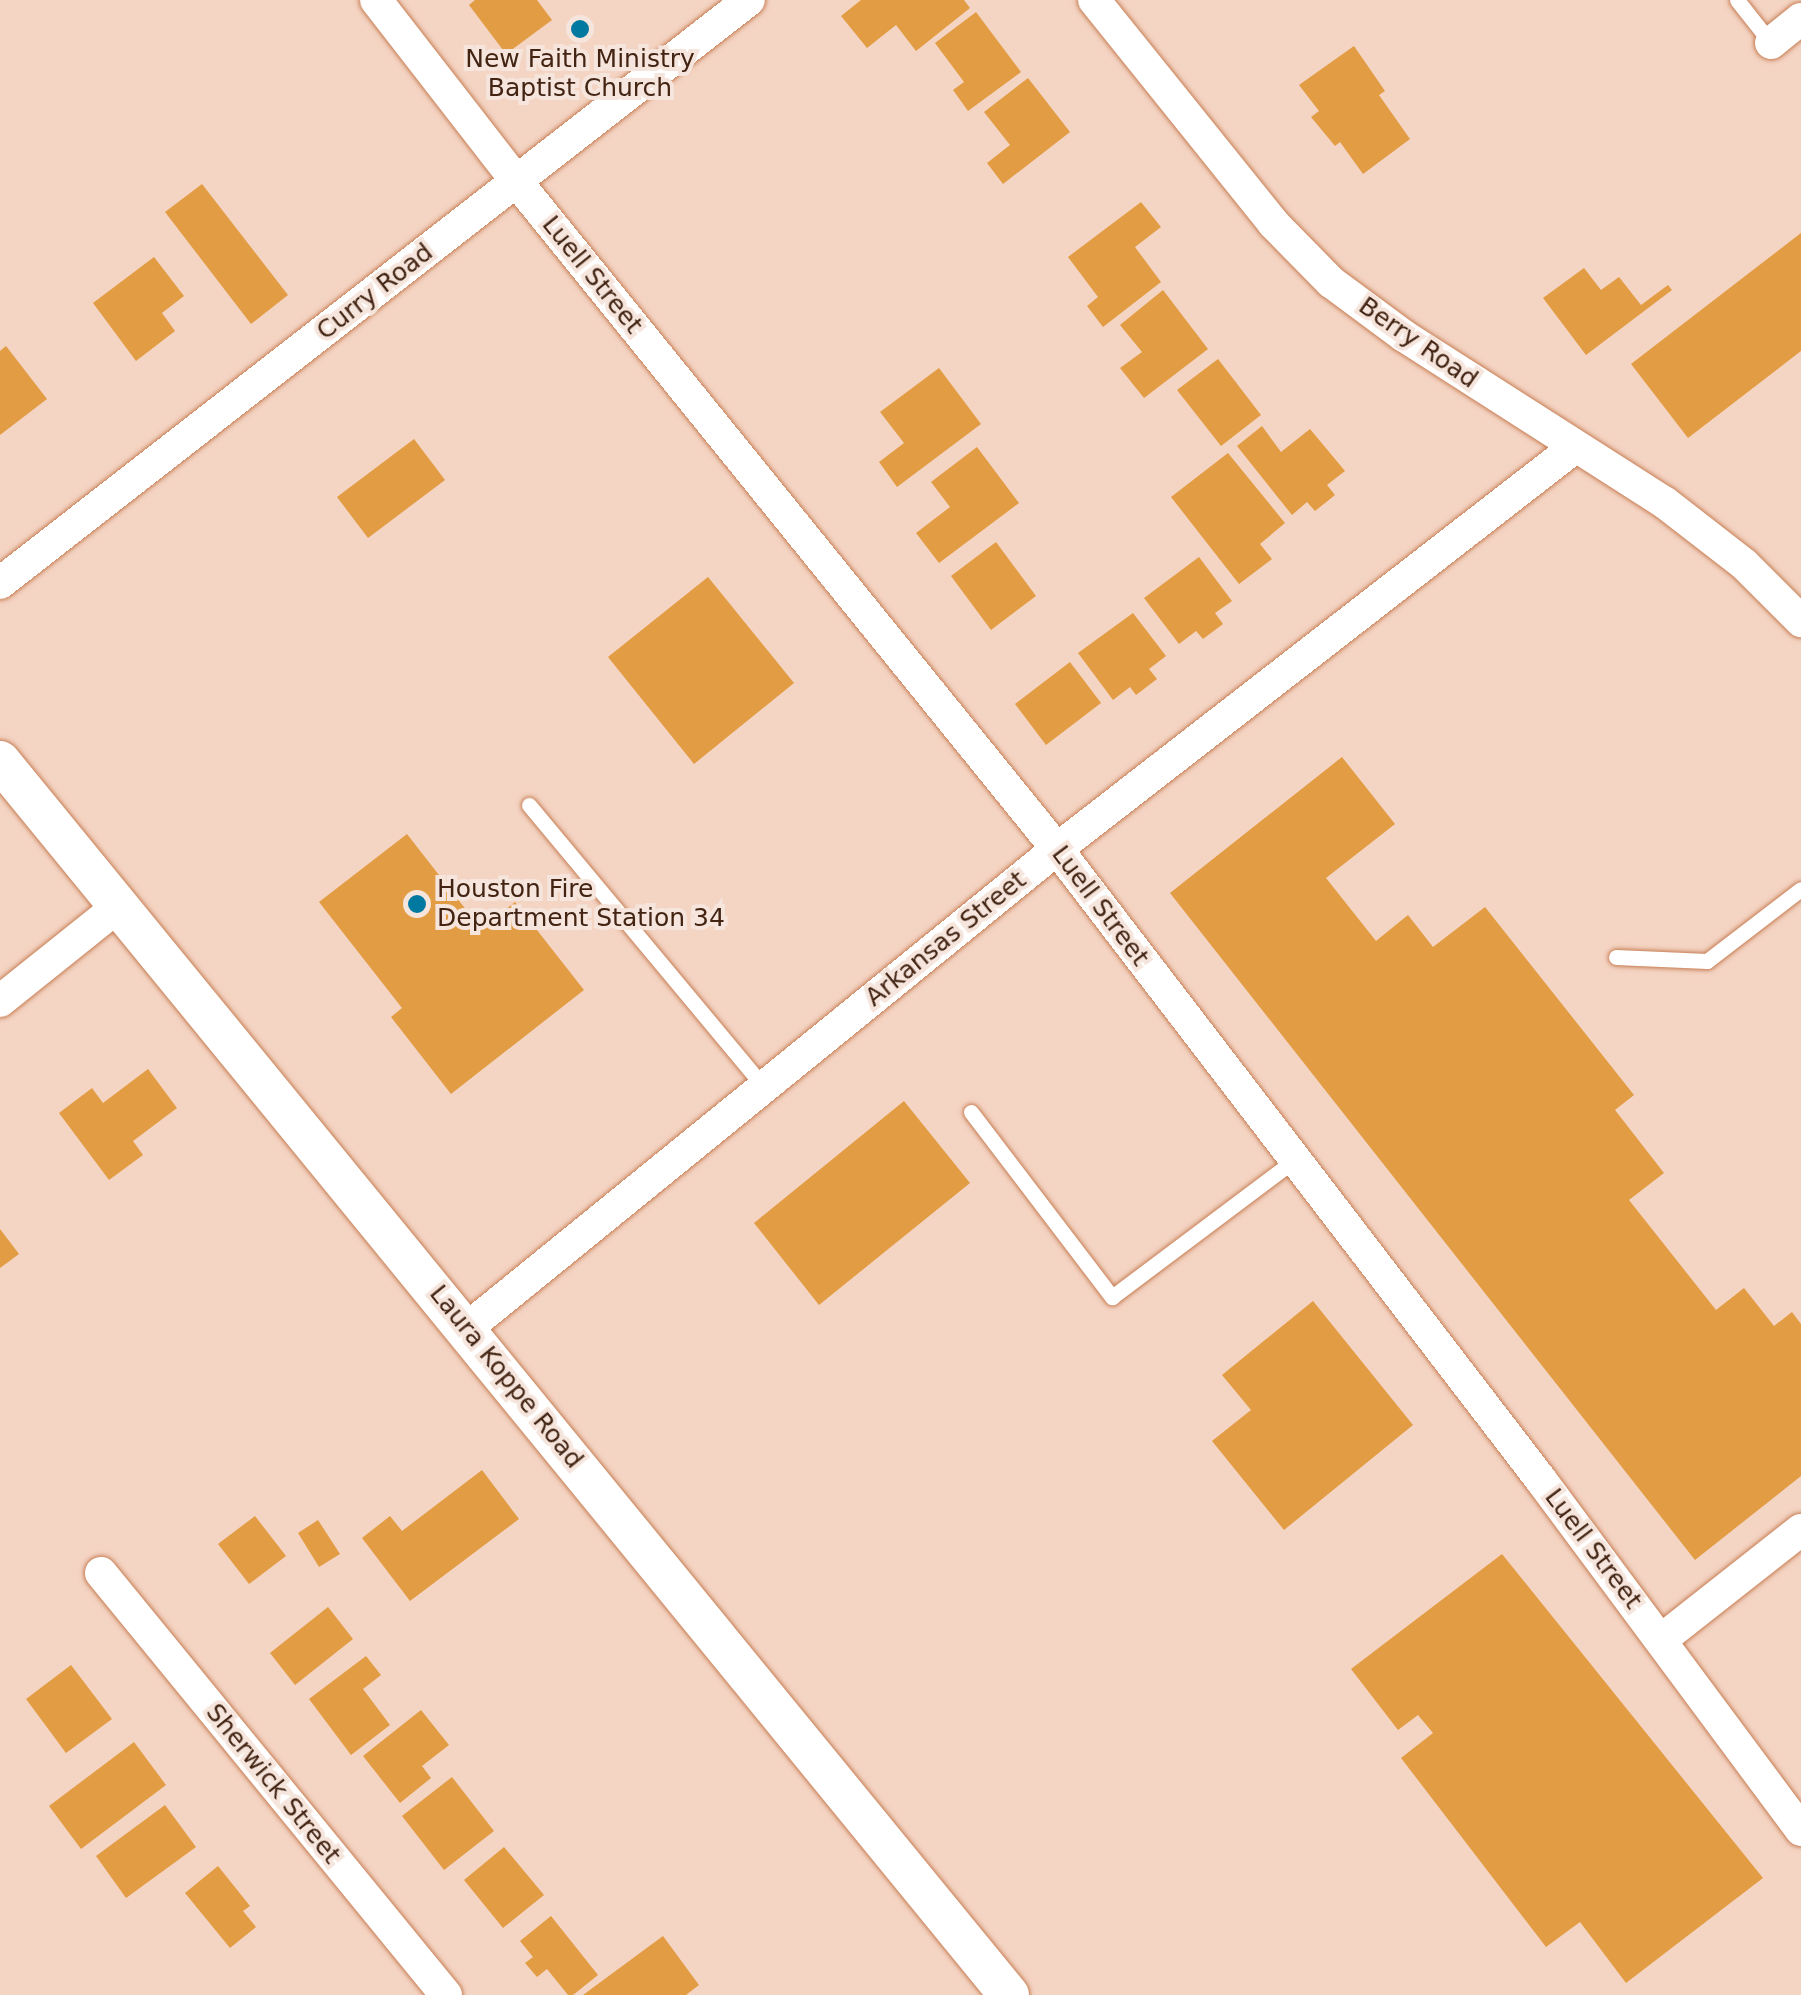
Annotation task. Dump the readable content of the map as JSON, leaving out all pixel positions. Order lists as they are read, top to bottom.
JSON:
{
  "streets": {
    "street": [
      "Luell Street",
      "Curry Road",
      "Berry Road",
      "Arkansas Street",
      "Laura Koppe Road",
      "Sherwick Street"
    ]
  },
  "crossings": [
    ["Luell Street", "Curry Road"],
    ["Luell Street", "Arkansas Street"],
    ["Berry Road", "Arkansas Street"],
    ["Arkansas Street", "Laura Koppe Road"]
  ],
  "places": ["New Faith Ministry Baptist Church", "Houston Fire Department Station 34"]
}
